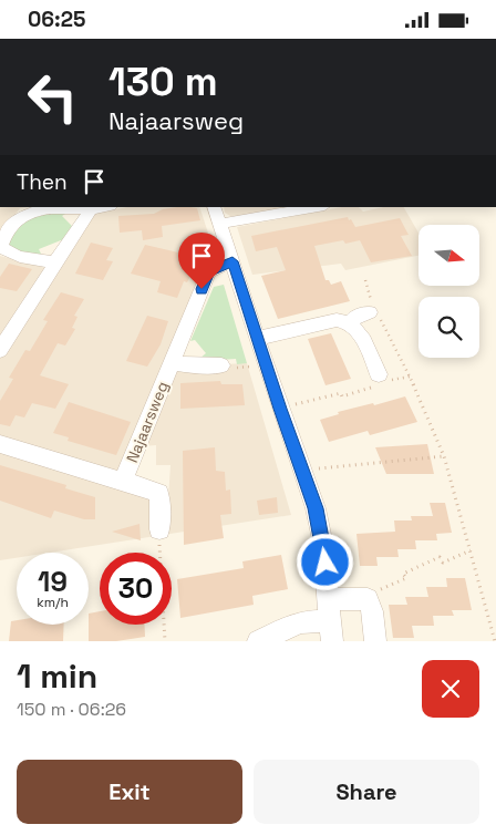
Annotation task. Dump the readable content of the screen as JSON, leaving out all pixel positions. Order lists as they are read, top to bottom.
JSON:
{
  "streets": {
    "street": ["Najaarsweg"]
  },
  "north": "right",
  "page": {
    "status": "06:25",
    "turn": ["130 m", "Najaarsweg"],
    "then": "Then",
    "speed": "19 km/h",
    "limit": "30",
    "heading": ["1 min", "150 m · 06:26"],
    "buttons": ["Exit", "Share"]
  }
}
